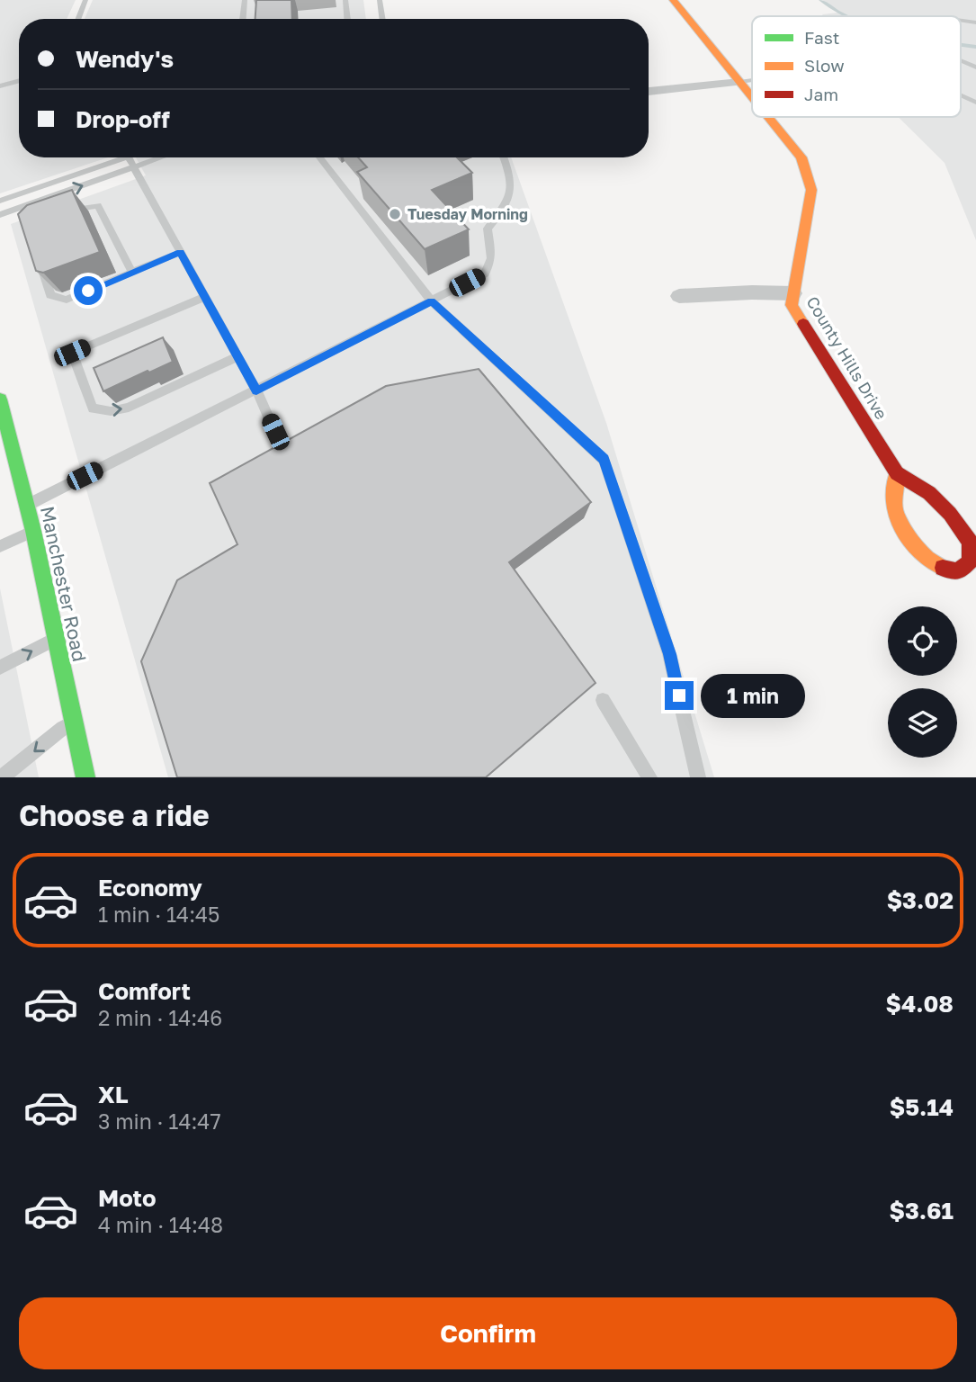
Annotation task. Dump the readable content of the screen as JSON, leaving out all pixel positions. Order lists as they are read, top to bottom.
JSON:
{
  "streets": {
    "street": ["County Hills Drive", "Manchester Road"]
  },
  "places": ["Tuesday Morning"],
  "legend": ["Fast", "Slow", "Jam"],
  "page": {
    "banner": ["Wendy's", "Drop-off"],
    "bubble": "1 min",
    "heading": "Choose a ride",
    "list": [
      {
        "name": "Economy",
        "note": "1 min · 14:45",
        "value": "$3.02"
      },
      {
        "name": "Comfort",
        "note": "2 min · 14:46",
        "value": "$4.08"
      },
      {
        "name": "XL",
        "note": "3 min · 14:47",
        "value": "$5.14"
      },
      {
        "name": "Moto",
        "note": "4 min · 14:48",
        "value": "$3.61"
      }
    ],
    "buttons": "Confirm"
  }
}
